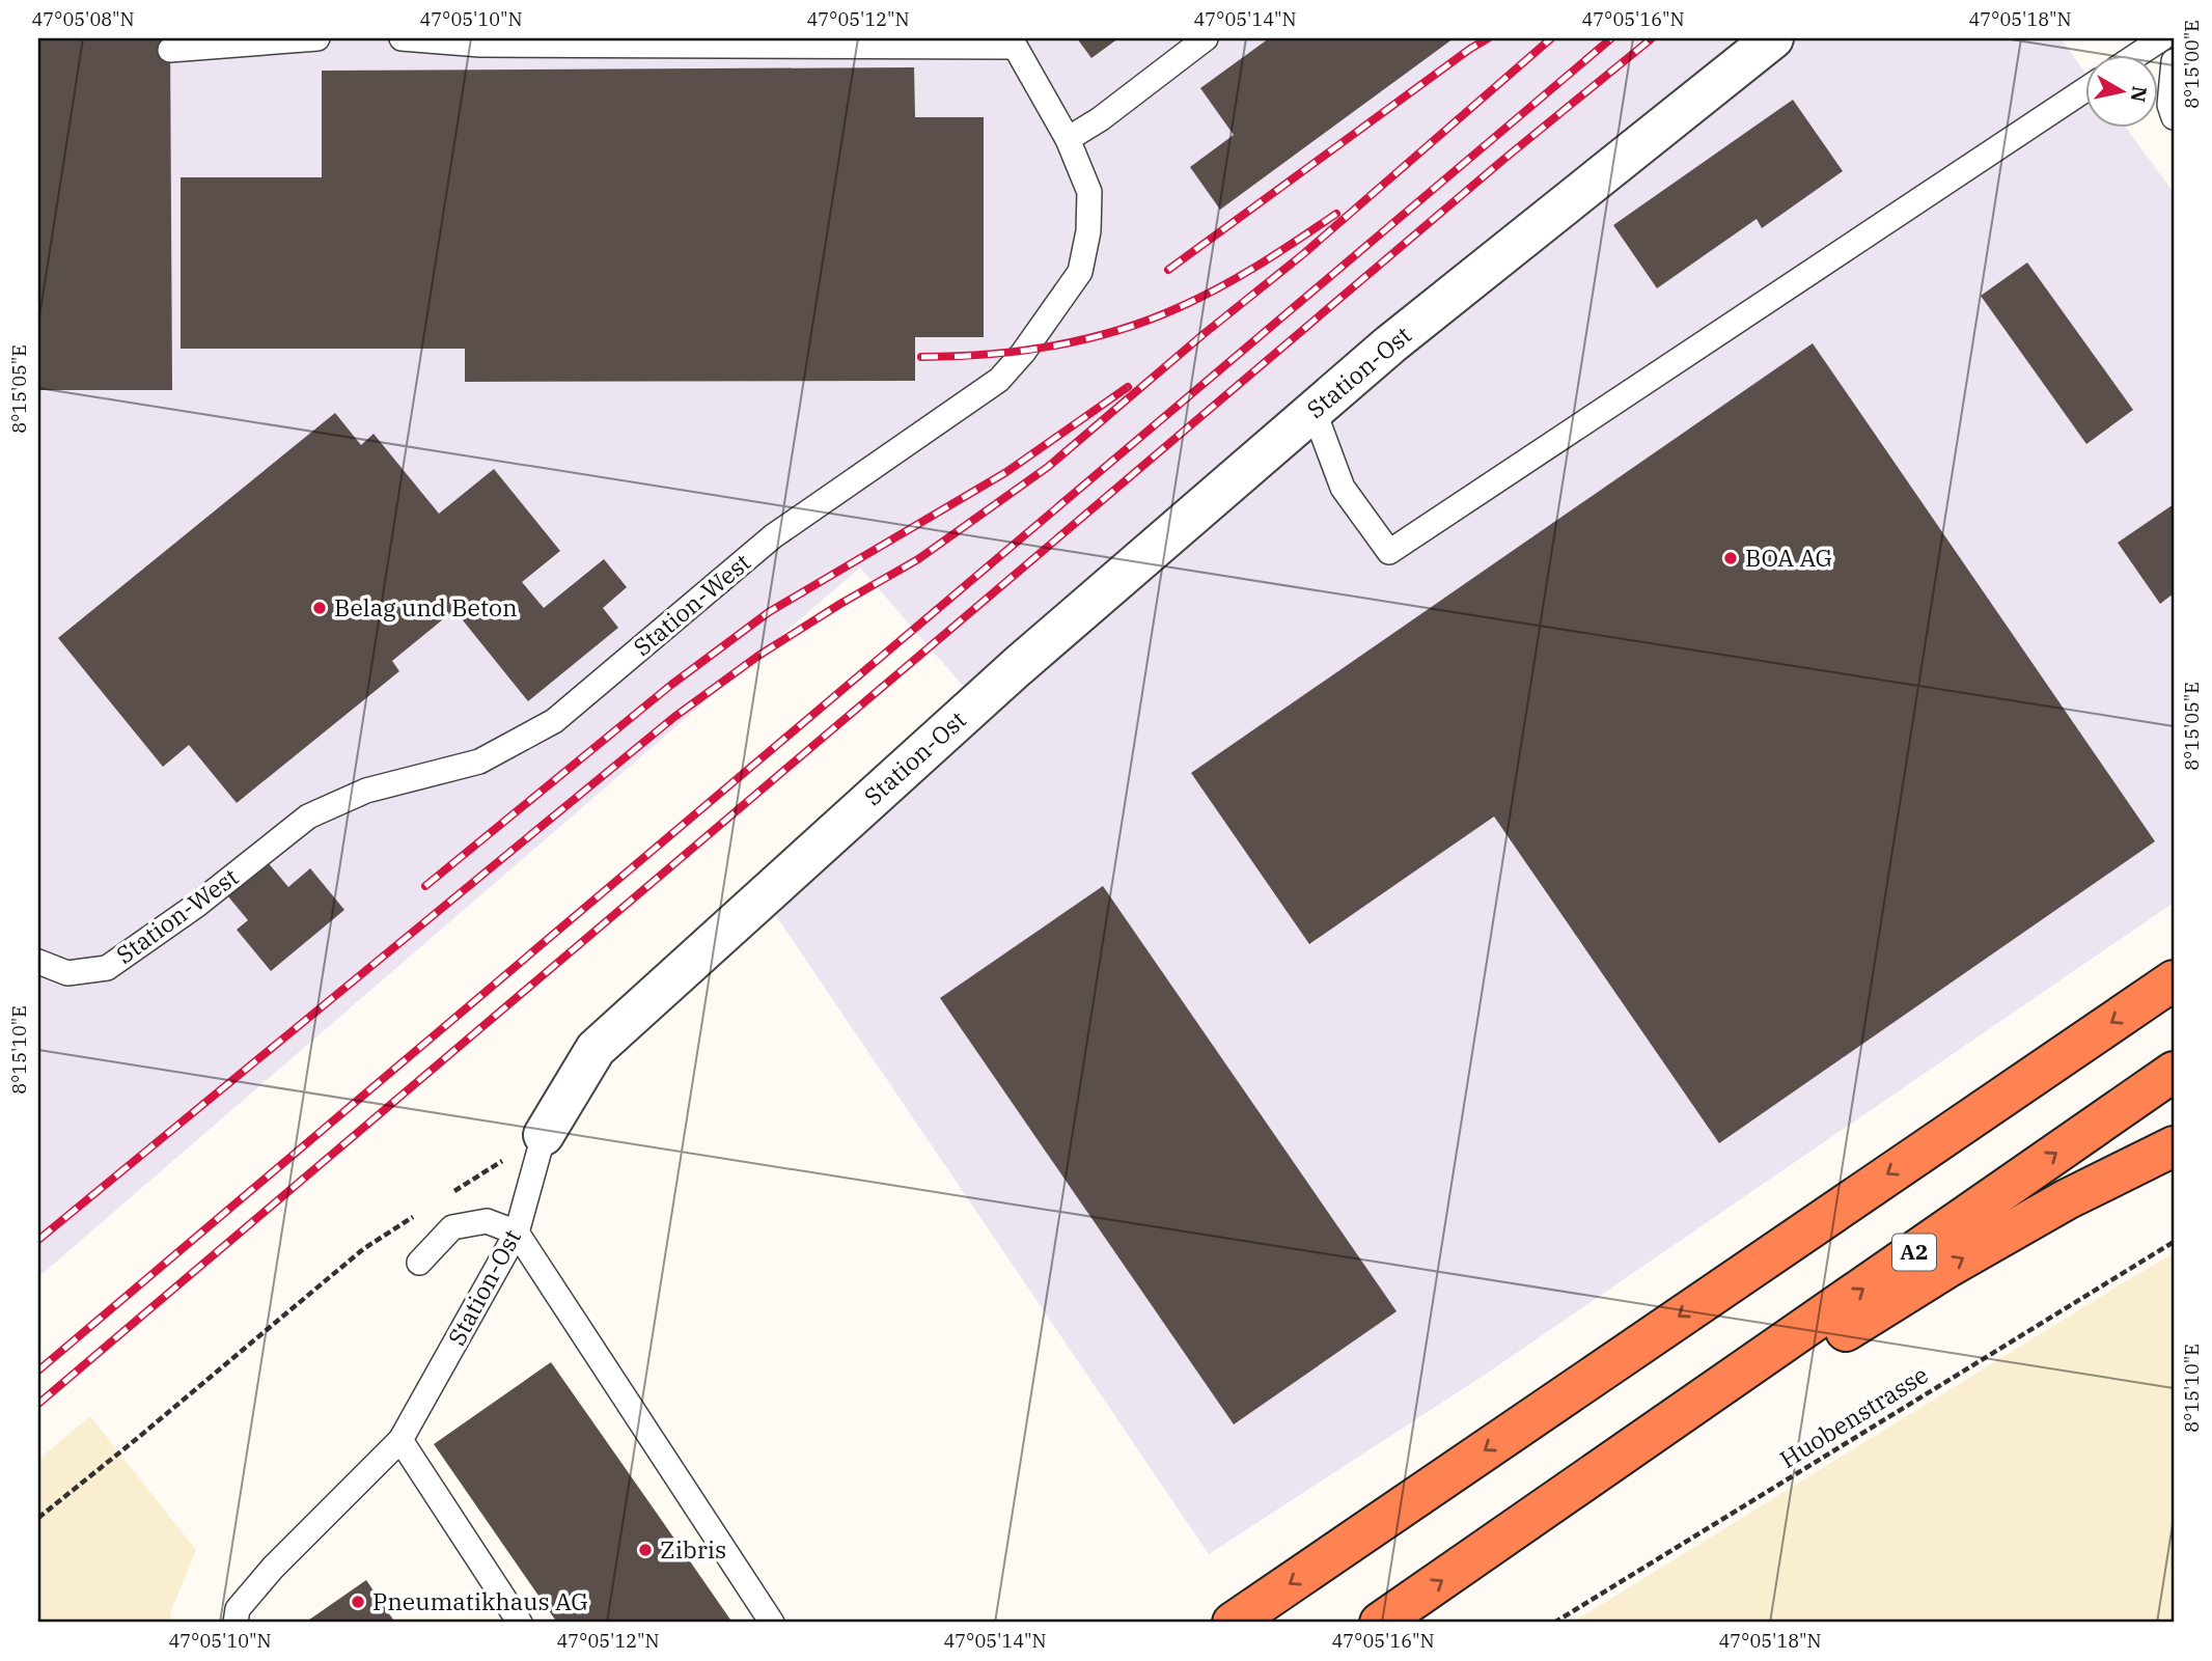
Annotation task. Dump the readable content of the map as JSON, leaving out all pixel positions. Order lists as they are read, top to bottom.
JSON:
{
  "streets": {
    "highway": ["A2"],
    "street": ["Station-Ost"],
    "lane": ["Station-West"],
    "path": ["Huobenstrasse"]
  },
  "places": [
    "BOA AG",
    "Belag und Beton",
    "Zibris",
    "Pneumatikhaus AG"
  ],
  "north": "right",
  "coordinates": [
    "47°05'08\"N",
    "47°05'10\"N",
    "47°05'12\"N",
    "47°05'14\"N",
    "47°05'16\"N",
    "47°05'18\"N",
    "8°15'00\"E",
    "8°15'05\"E",
    "8°15'10\"E"
  ]
}
